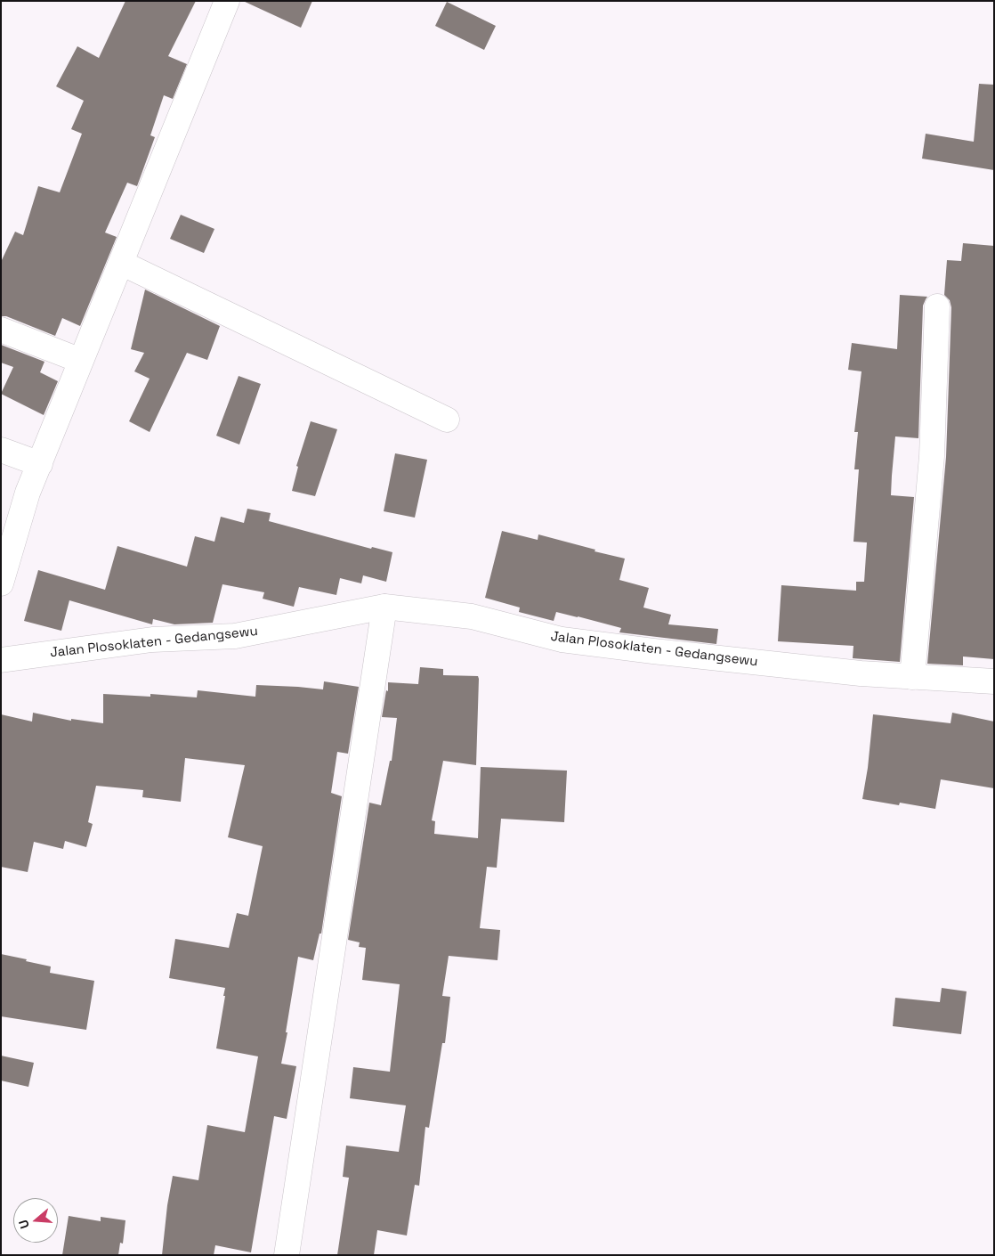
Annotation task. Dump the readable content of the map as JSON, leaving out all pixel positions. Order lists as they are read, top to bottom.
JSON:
{
  "streets": {
    "street": ["Jalan Plosoklaten - Gedangsewu"]
  },
  "north": "left"
}
